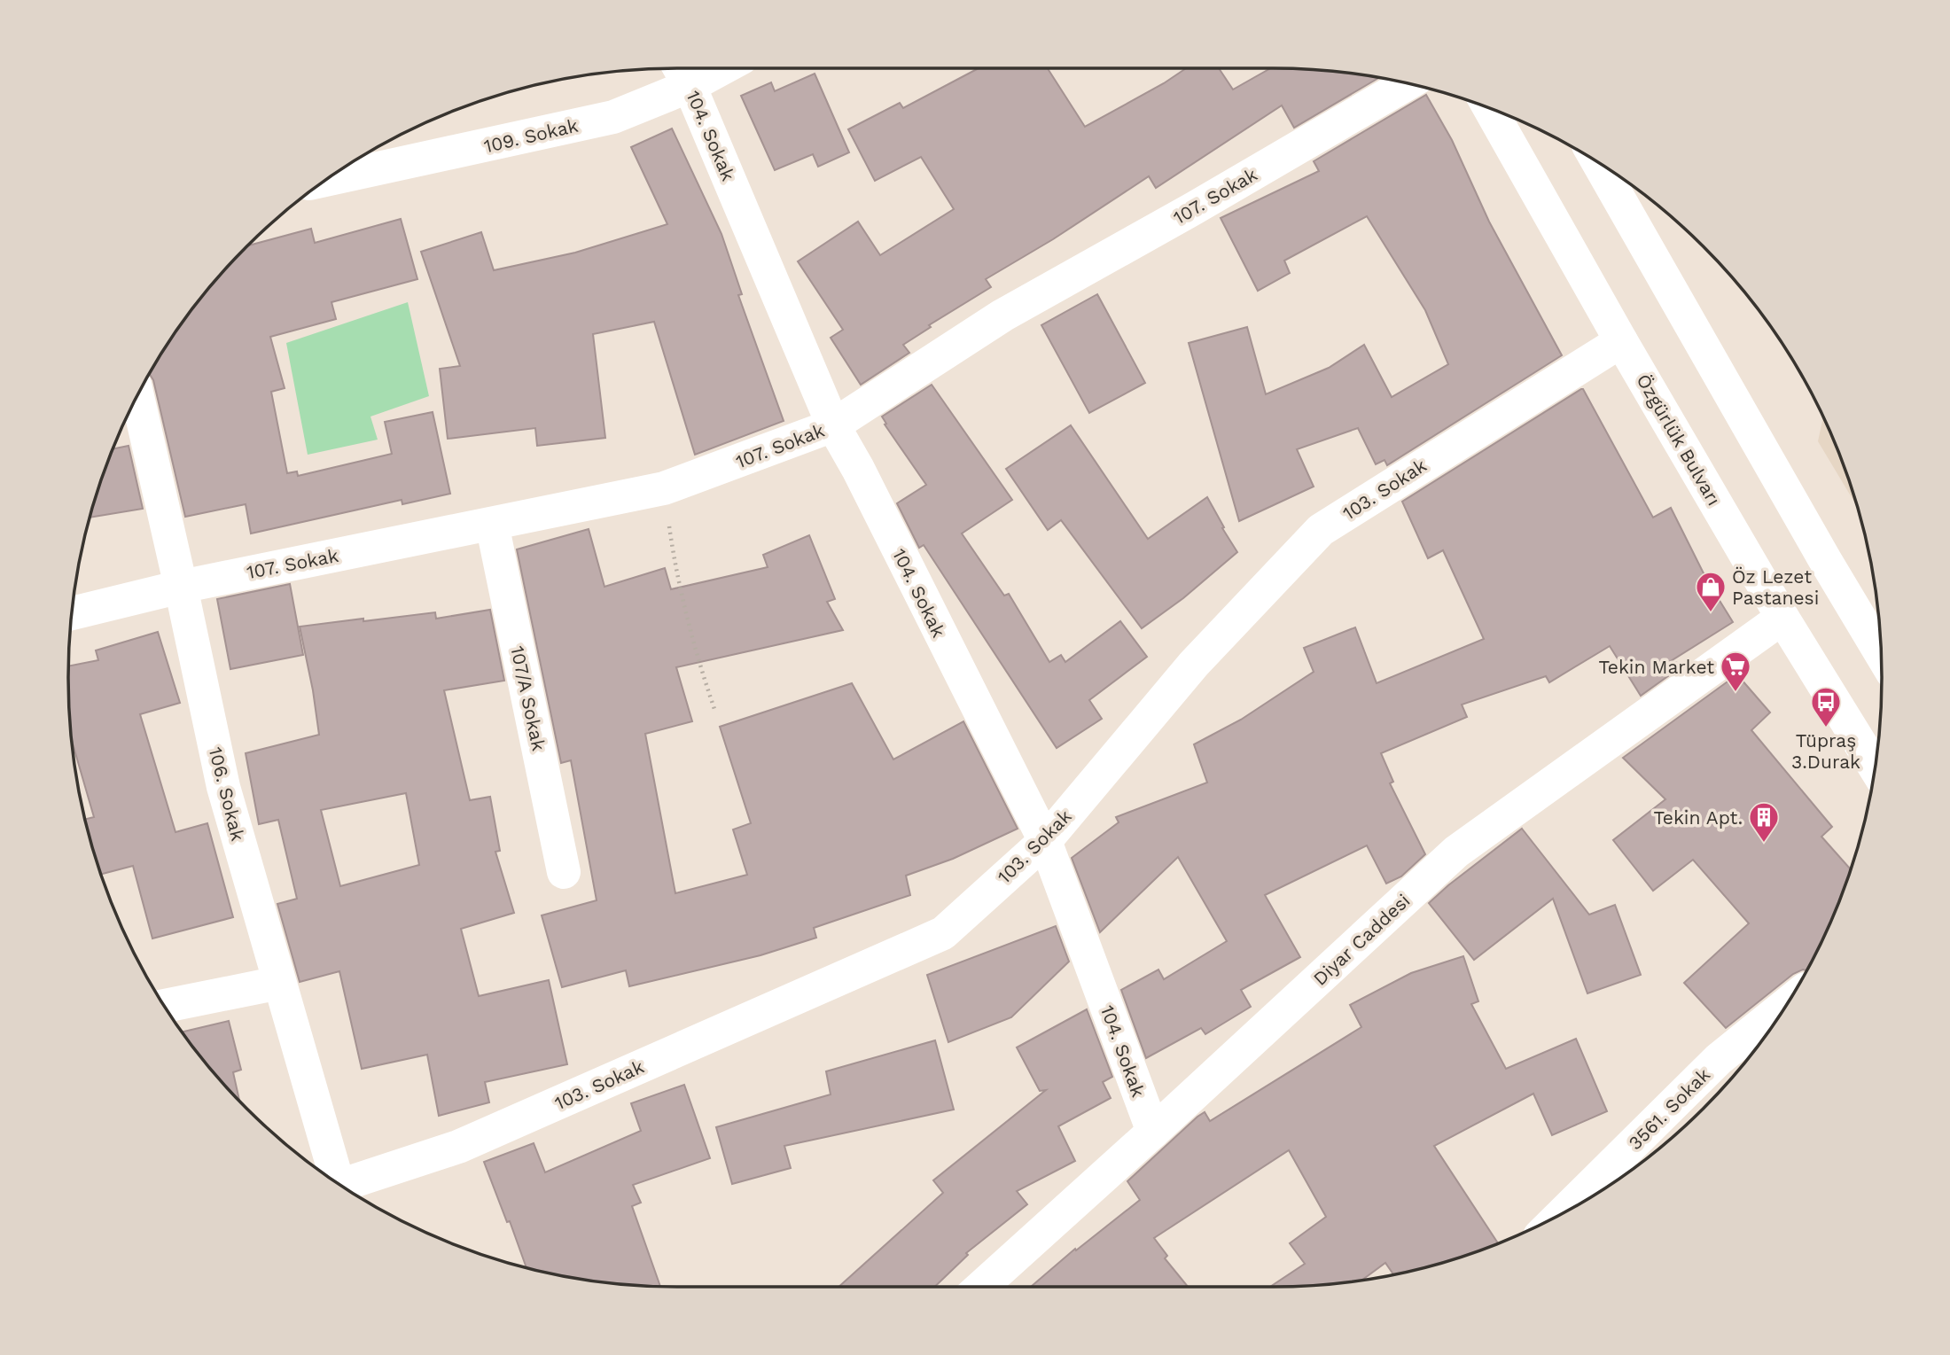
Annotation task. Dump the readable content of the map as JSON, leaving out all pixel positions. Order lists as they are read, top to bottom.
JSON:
{
  "streets": {
    "street": [
      "109. Sokak",
      "104. Sokak",
      "107. Sokak",
      "Özgürlük Bulvarı",
      "103. Sokak",
      "107/A Sokak",
      "106. Sokak",
      "Diyar Caddesi",
      "3561. Sokak"
    ]
  },
  "crossings": [
    ["109. Sokak", "104. Sokak"],
    ["104. Sokak", "107. Sokak"],
    ["104. Sokak", "103. Sokak"],
    ["104. Sokak", "Diyar Caddesi"],
    ["107. Sokak", "107/A Sokak"],
    ["107. Sokak", "106. Sokak"],
    ["Özgürlük Bulvarı", "103. Sokak"],
    ["Özgürlük Bulvarı", "Diyar Caddesi"]
  ],
  "places": {
    "shop": ["Öz Lezet Pastanesi"],
    "supermarket": ["Tekin Market"],
    "bus stop": ["Tüpraş 3.Durak"],
    "building": ["Tekin Apt."]
  }
}
